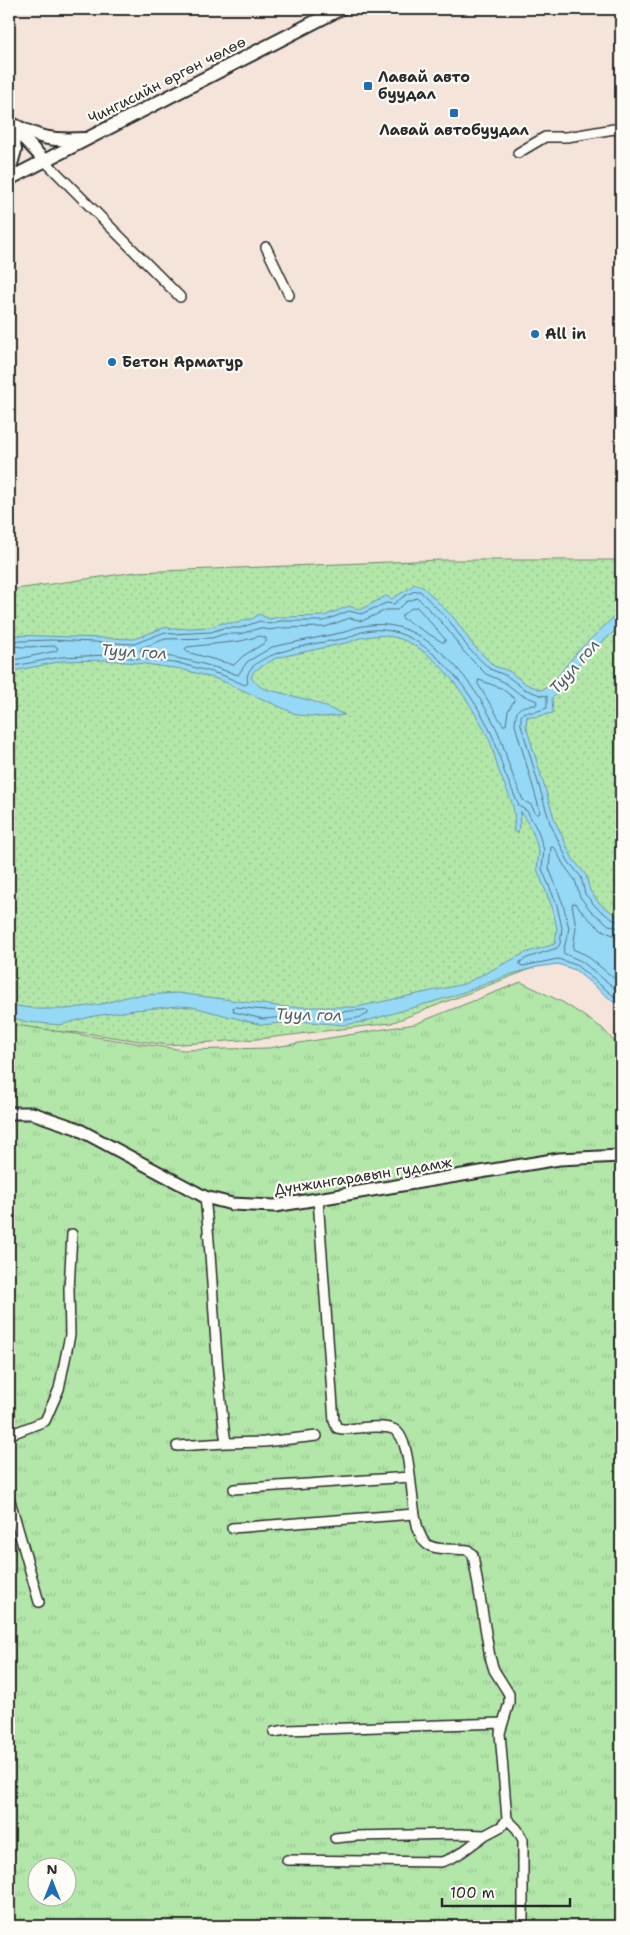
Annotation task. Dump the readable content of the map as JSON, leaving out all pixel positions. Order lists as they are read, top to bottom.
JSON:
{
  "streets": {
    "highway": ["Чингисийн өргөн чөлөө"],
    "main road": ["Дүнжингаравын гудамж"]
  },
  "water": ["Туул гол"],
  "places": {
    "transit": ["Лавай авто буудал", "Лавай автобуудал"],
    "other": ["All in", "Бетон Арматур"]
  },
  "scale_bar": "100 m",
  "north": "top"
}
